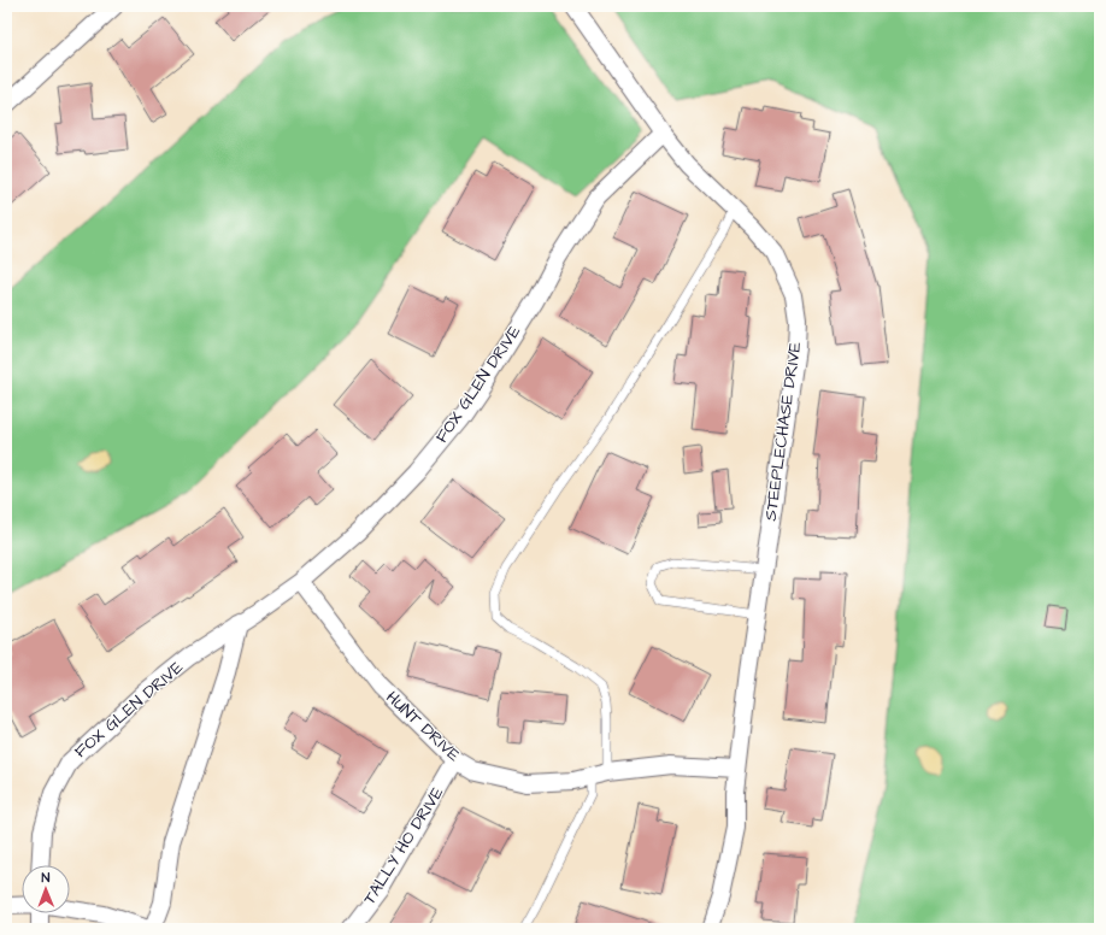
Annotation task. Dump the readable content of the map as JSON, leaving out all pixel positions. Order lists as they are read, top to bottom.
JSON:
{
  "streets": {
    "street": [
      "FOX GLEN DRIVE",
      "STEEPLECHASE DRIVE",
      "HUNT DRIVE",
      "TALLY HO DRIVE"
    ]
  },
  "crossings": [
    ["FOX GLEN DRIVE", "STEEPLECHASE DRIVE"],
    ["FOX GLEN DRIVE", "HUNT DRIVE"],
    ["STEEPLECHASE DRIVE", "HUNT DRIVE"],
    ["HUNT DRIVE", "TALLY HO DRIVE"]
  ],
  "north": "top"
}
